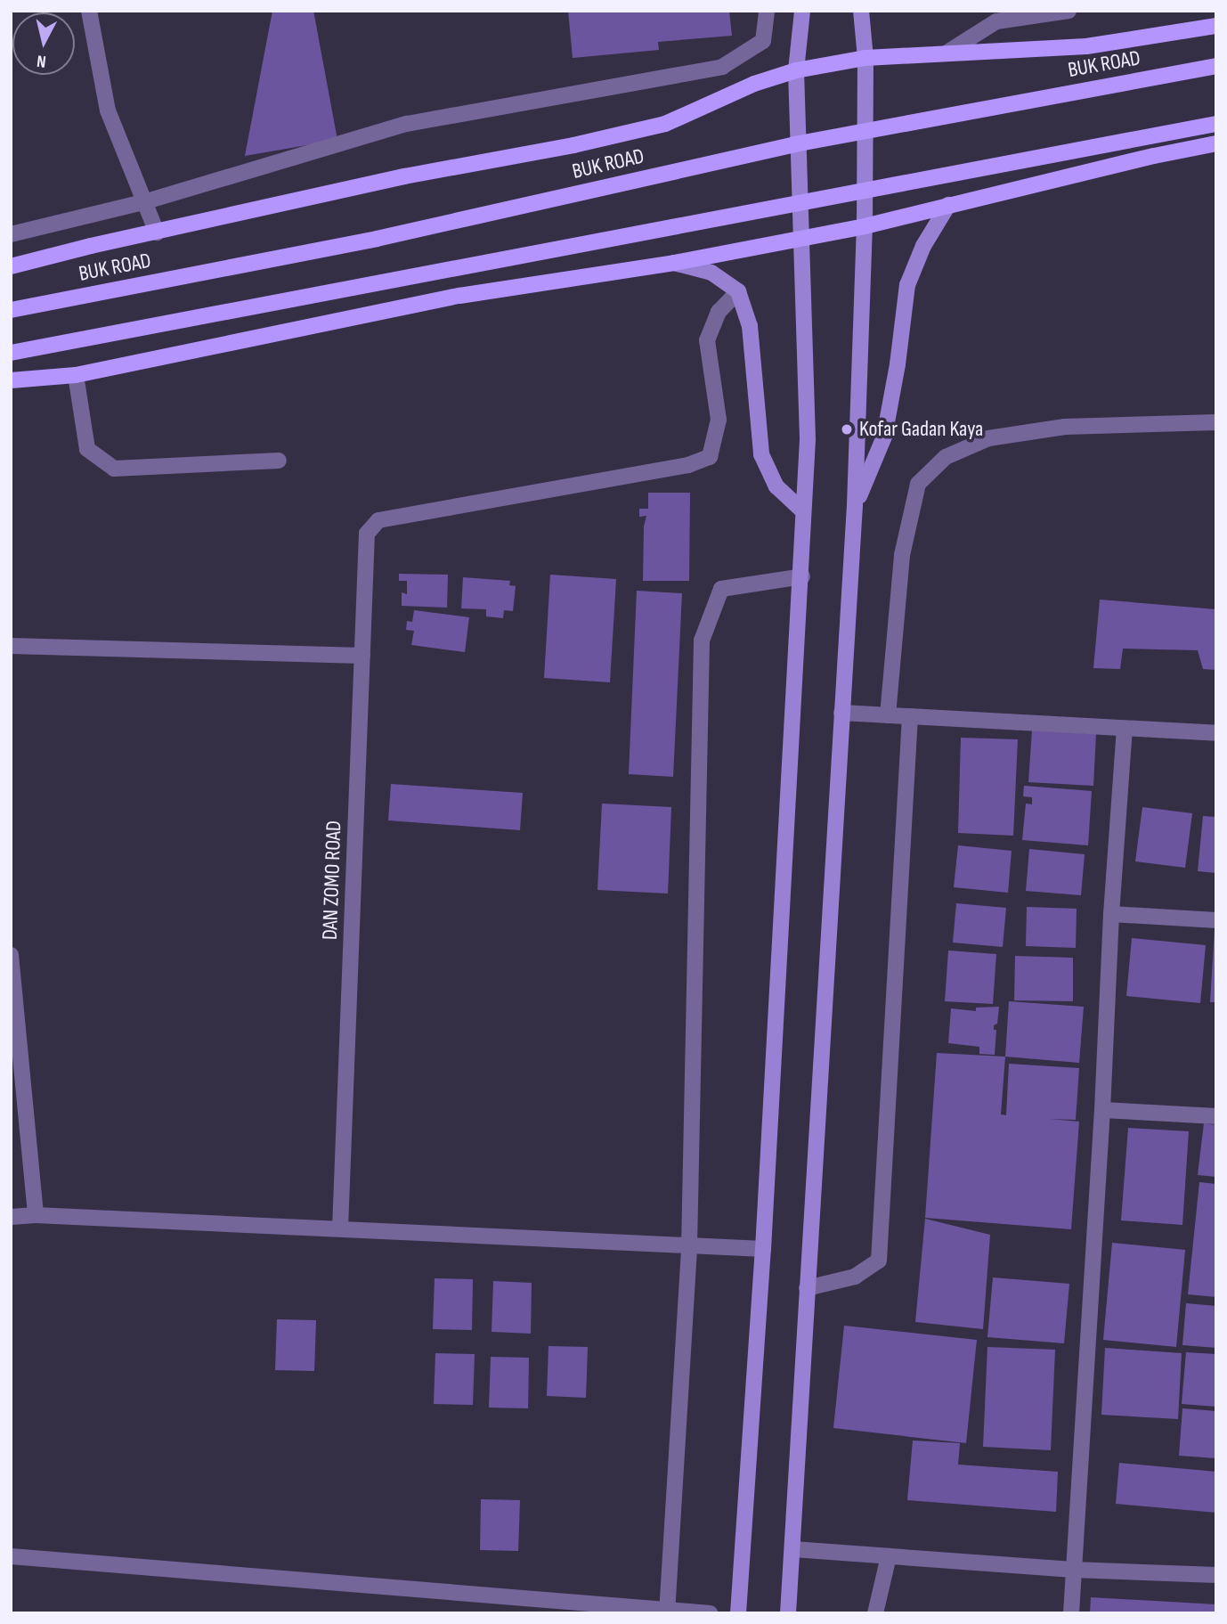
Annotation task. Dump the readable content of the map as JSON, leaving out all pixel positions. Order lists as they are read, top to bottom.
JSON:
{
  "streets": {
    "main road": ["BUK ROAD"],
    "street": ["DAN ZOMO ROAD"]
  },
  "places": ["Kofar Gadan Kaya"],
  "north": "bottom"
}
